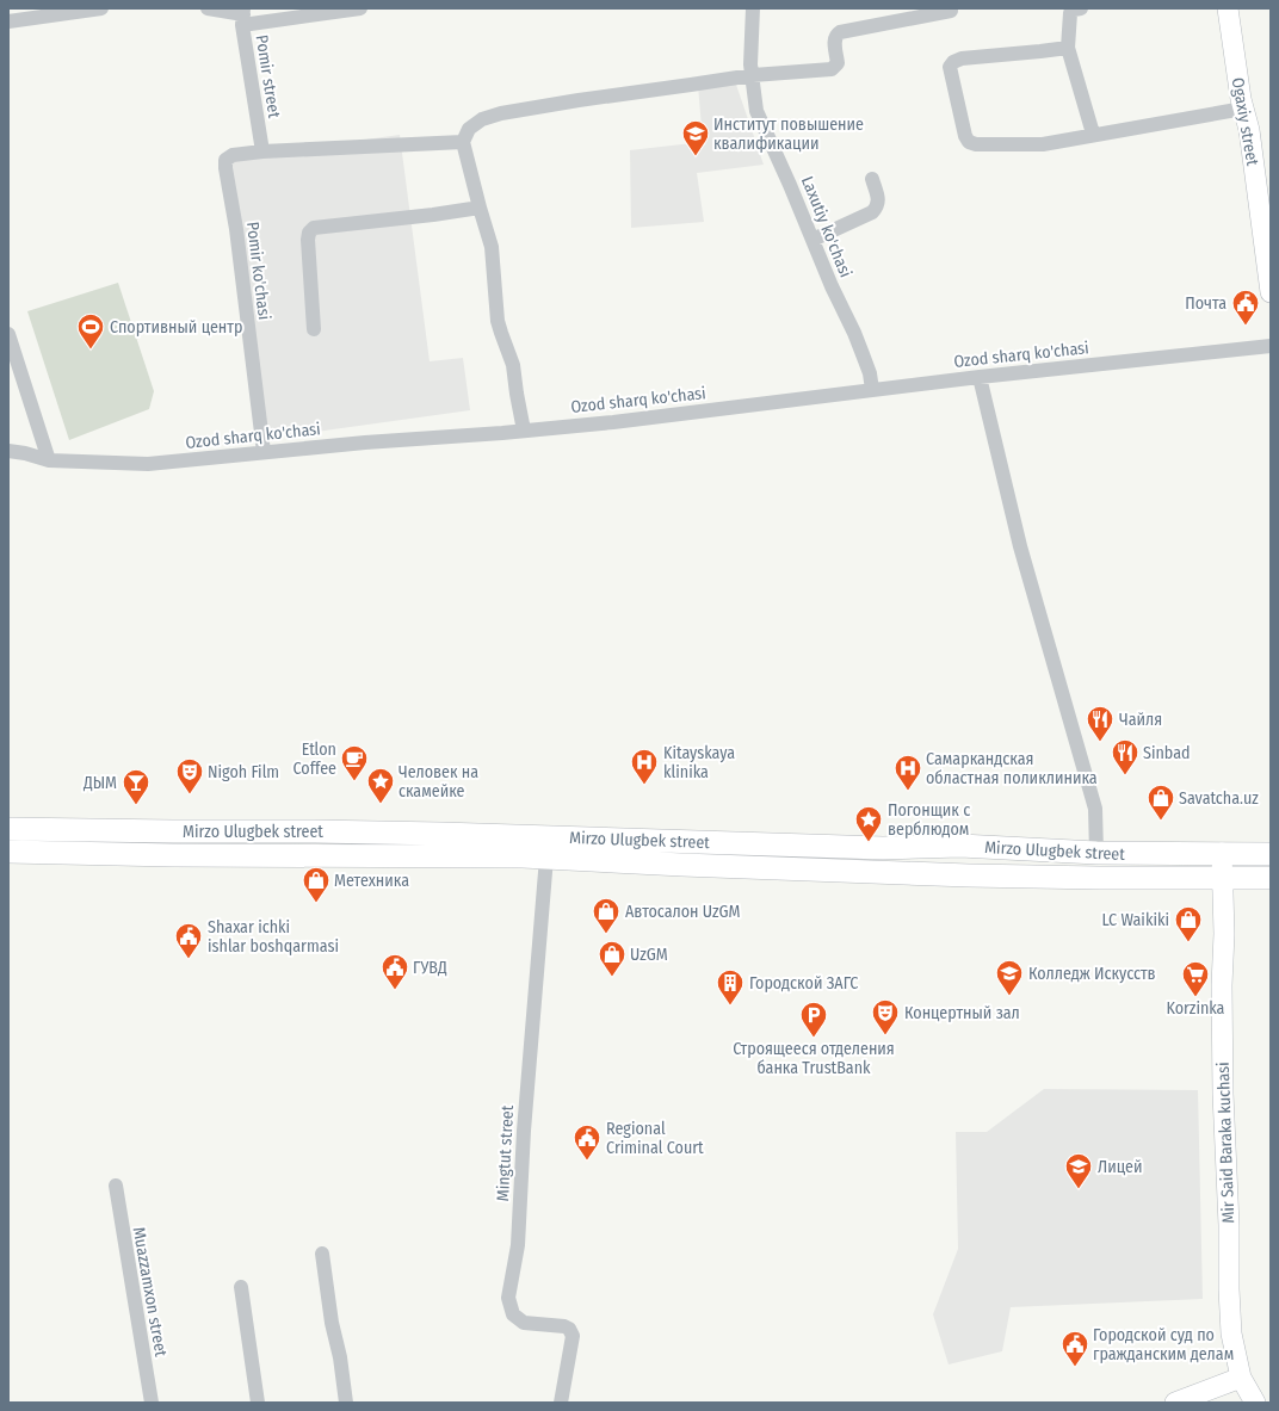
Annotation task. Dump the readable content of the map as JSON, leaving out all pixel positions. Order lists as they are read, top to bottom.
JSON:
{
  "streets": {
    "main road": ["Mirzo Ulugbek street"],
    "street": [
      "Pomir street",
      "Ogaxiy street",
      "Laxutiy ko'chasi",
      "Pomir ko'chasi",
      "Ozod sharq ko'chasi",
      "Mir Said Baraka kuchasi",
      "Mingtut street",
      "Muazzamxon street"
    ]
  },
  "crossings": [
    ["Pomir street", "Pomir ko'chasi"],
    ["Laxutiy ko'chasi", "Ozod sharq ko'chasi"],
    ["Pomir ko'chasi", "Ozod sharq ko'chasi"],
    ["Mirzo Ulugbek street", "Mir Said Baraka kuchasi"],
    ["Mirzo Ulugbek street", "Mingtut street"]
  ],
  "places": {
    "school or university": ["Институт повышение квалификации", "Колледж Искусств", "Лицей"],
    "public building": [
      "Почта",
      "Shaxar ichki ishlar boshqarmasi",
      "ГУВД",
      "Regional Criminal Court",
      "Городской суд по гражданским делам"
    ],
    "sports": ["Спортивный центр"],
    "restaurant": ["Чайля", "Sinbad"],
    "cafe": ["Etlon Coffee"],
    "hospital": ["Kitayskaya klinika", "Самаркандская областная поликлиника"],
    "theatre": ["Nigoh Film", "Концертный зал"],
    "place": ["Человек на скамейке", "Погонщик с верблюдом"],
    "bar": ["ДЫМ"],
    "shop": [
      "Savatcha.uz",
      "Метехника",
      "Автосалон UzGM",
      "LC Waikiki",
      "UzGM"
    ],
    "supermarket": ["Korzinka"],
    "building": ["Городской ЗАГС"],
    "parking": ["Строящееся отделения банка TrustBank"]
  }
}
